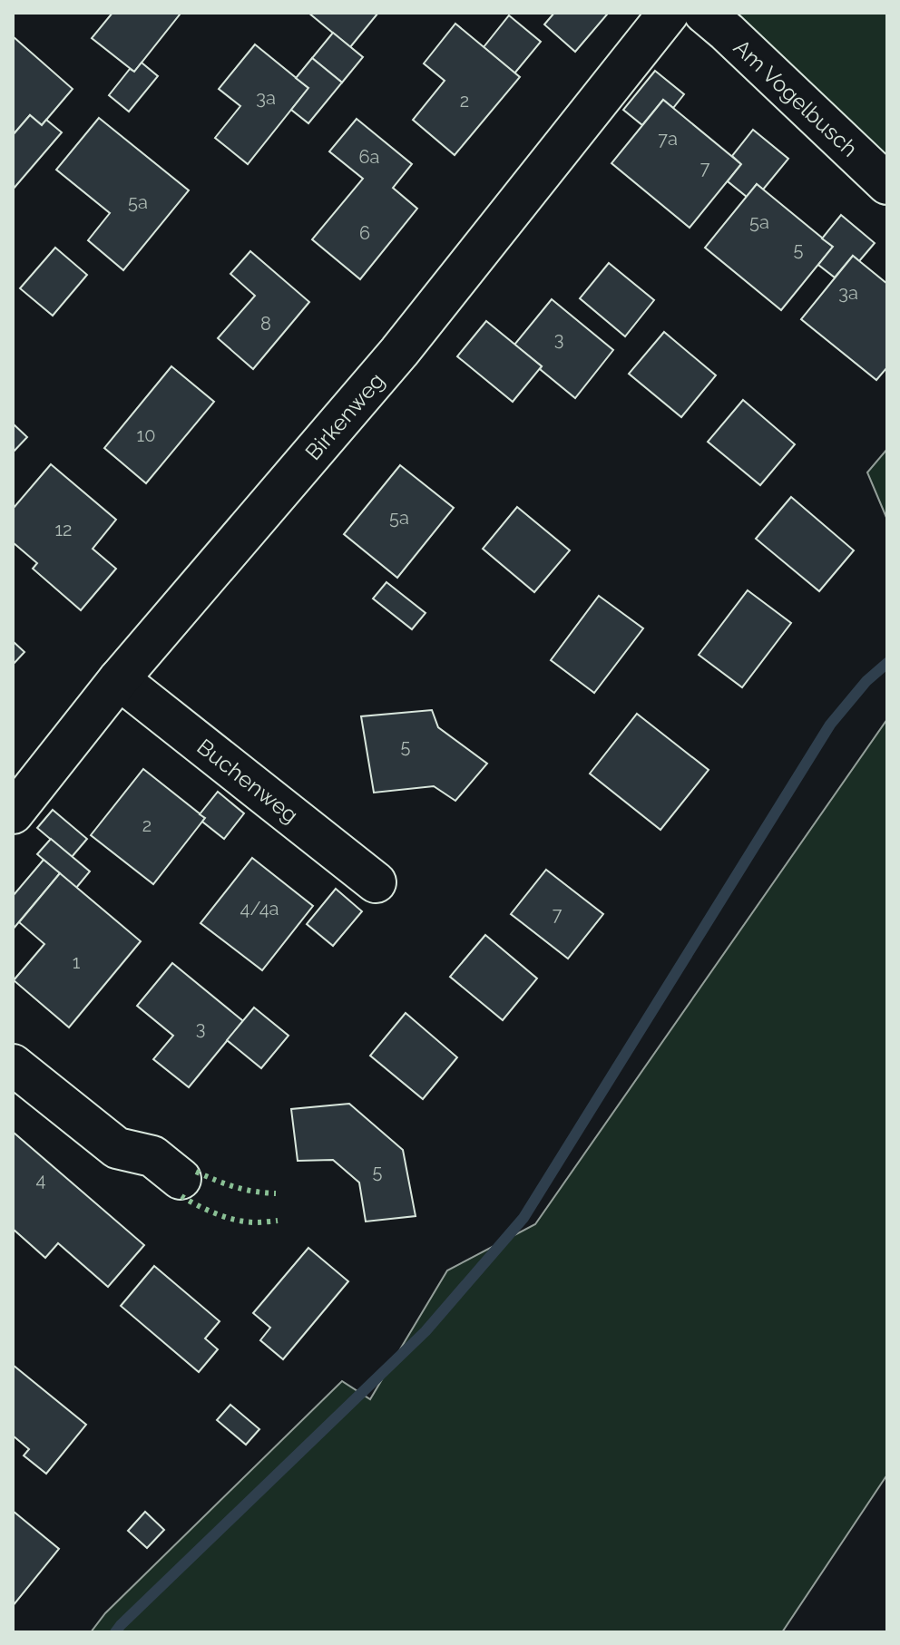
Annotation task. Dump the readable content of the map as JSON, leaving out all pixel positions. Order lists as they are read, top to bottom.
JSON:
{
  "streets": {
    "street": ["Am Vogelbusch", "Birkenweg", "Buchenweg"]
  },
  "crossings": [
    ["Birkenweg", "Buchenweg"]
  ],
  "house_numbers": [
    "3a",
    "2",
    "7a",
    "6a",
    "7",
    "5a",
    "5a",
    "6",
    "5",
    "3a",
    "8",
    "3",
    "10",
    "5a",
    "12",
    "5",
    "2",
    "4/4a",
    "7",
    "1",
    "3",
    "5",
    "4"
  ]
}
